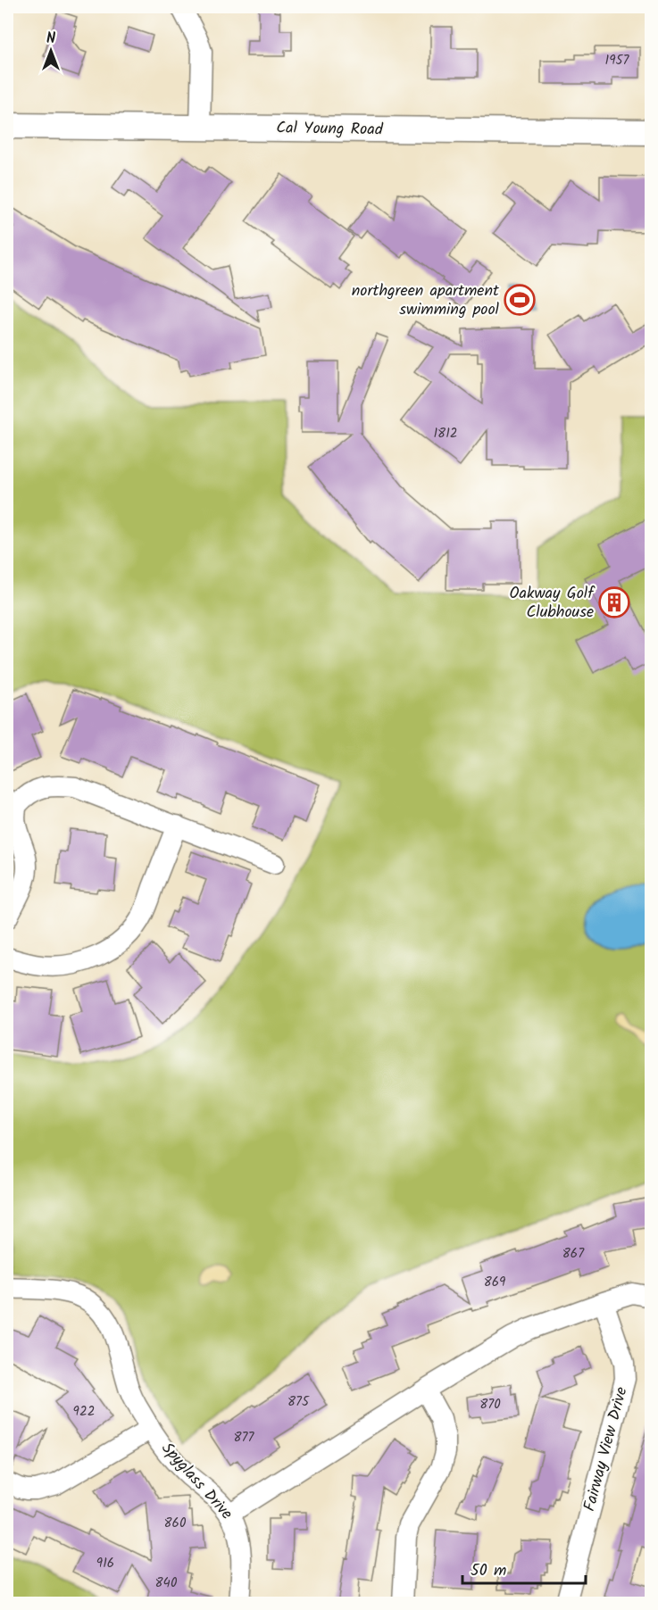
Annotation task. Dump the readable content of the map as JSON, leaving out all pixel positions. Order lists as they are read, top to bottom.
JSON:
{
  "streets": {
    "main road": ["Cal Young Road"],
    "street": ["Fairway View Drive", "Spyglass Drive"]
  },
  "places": {
    "sports": ["northgreen apartment swimming pool"],
    "building": ["Oakway Golf Clubhouse"]
  },
  "house_numbers": [
    "1957",
    "1812",
    "867",
    "869",
    "875",
    "870",
    "922",
    "877",
    "860",
    "916",
    "840"
  ],
  "scale_bar": "50 m",
  "north": "top"
}
